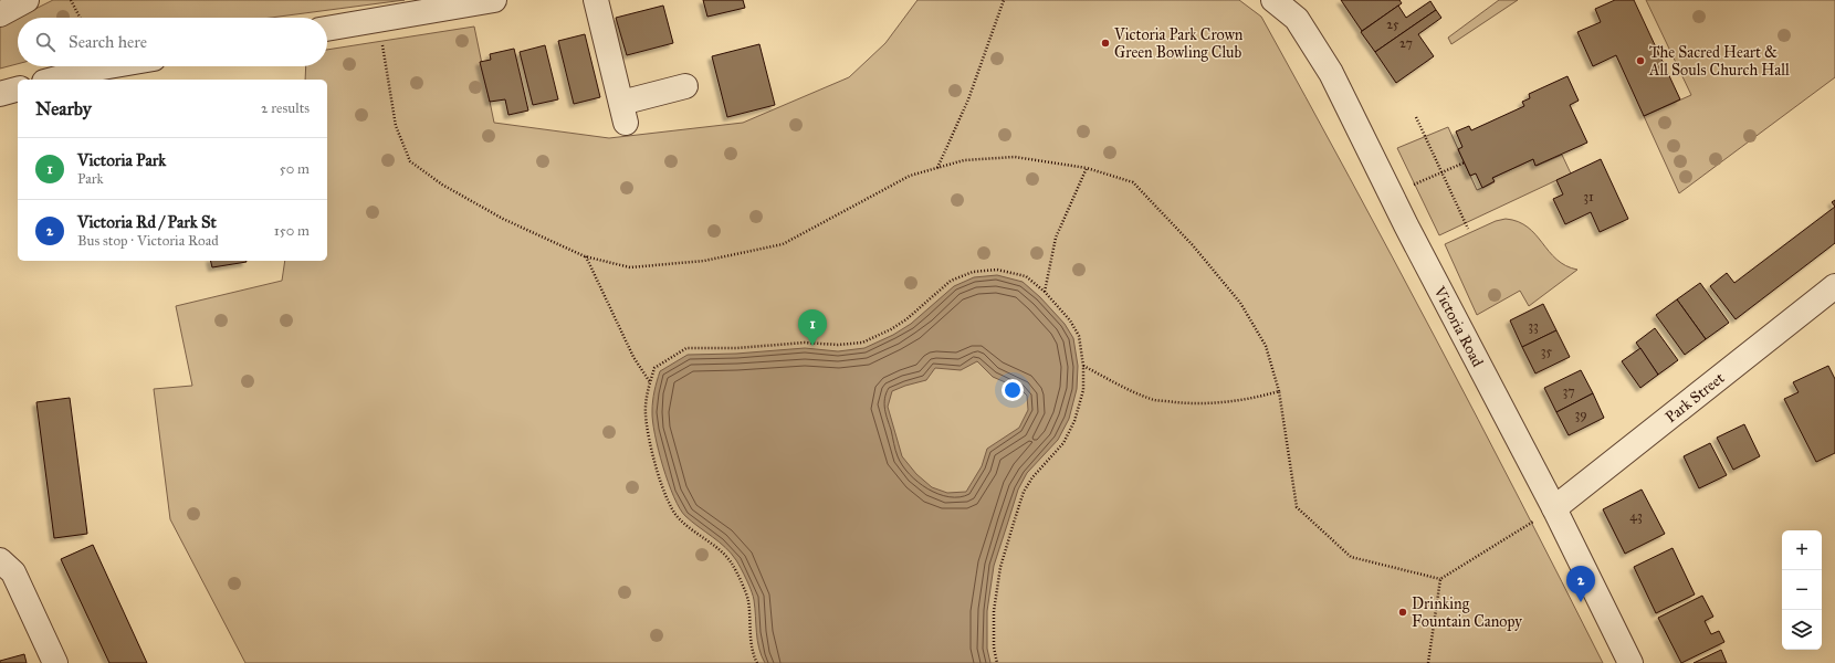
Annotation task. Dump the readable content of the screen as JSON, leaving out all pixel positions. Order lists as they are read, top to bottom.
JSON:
{
  "streets": {
    "street": ["Victoria Road", "Park Street"]
  },
  "crossings": [
    ["Victoria Road", "Park Street"]
  ],
  "places": ["Victoria Park Crown Green Bowling Club", "The Sacred Heart & All Souls Church Hall", "Drinking Fountain Canopy"],
  "house_numbers": [
    "25",
    "27",
    "31",
    "33",
    "35",
    "37",
    "39",
    "43"
  ],
  "page": {
    "search": "Search here",
    "heading": ["Nearby", "2 results"],
    "list": [
      {
        "mark": "1",
        "name": "Victoria Park",
        "note": "Park",
        "value": "50 m"
      },
      {
        "mark": "2",
        "name": "Victoria Rd / Park St",
        "note": "Bus stop · Victoria Road",
        "value": "150 m"
      }
    ],
    "pins": ["1", "2"],
    "map_buttons": ["+", "−"]
  }
}
